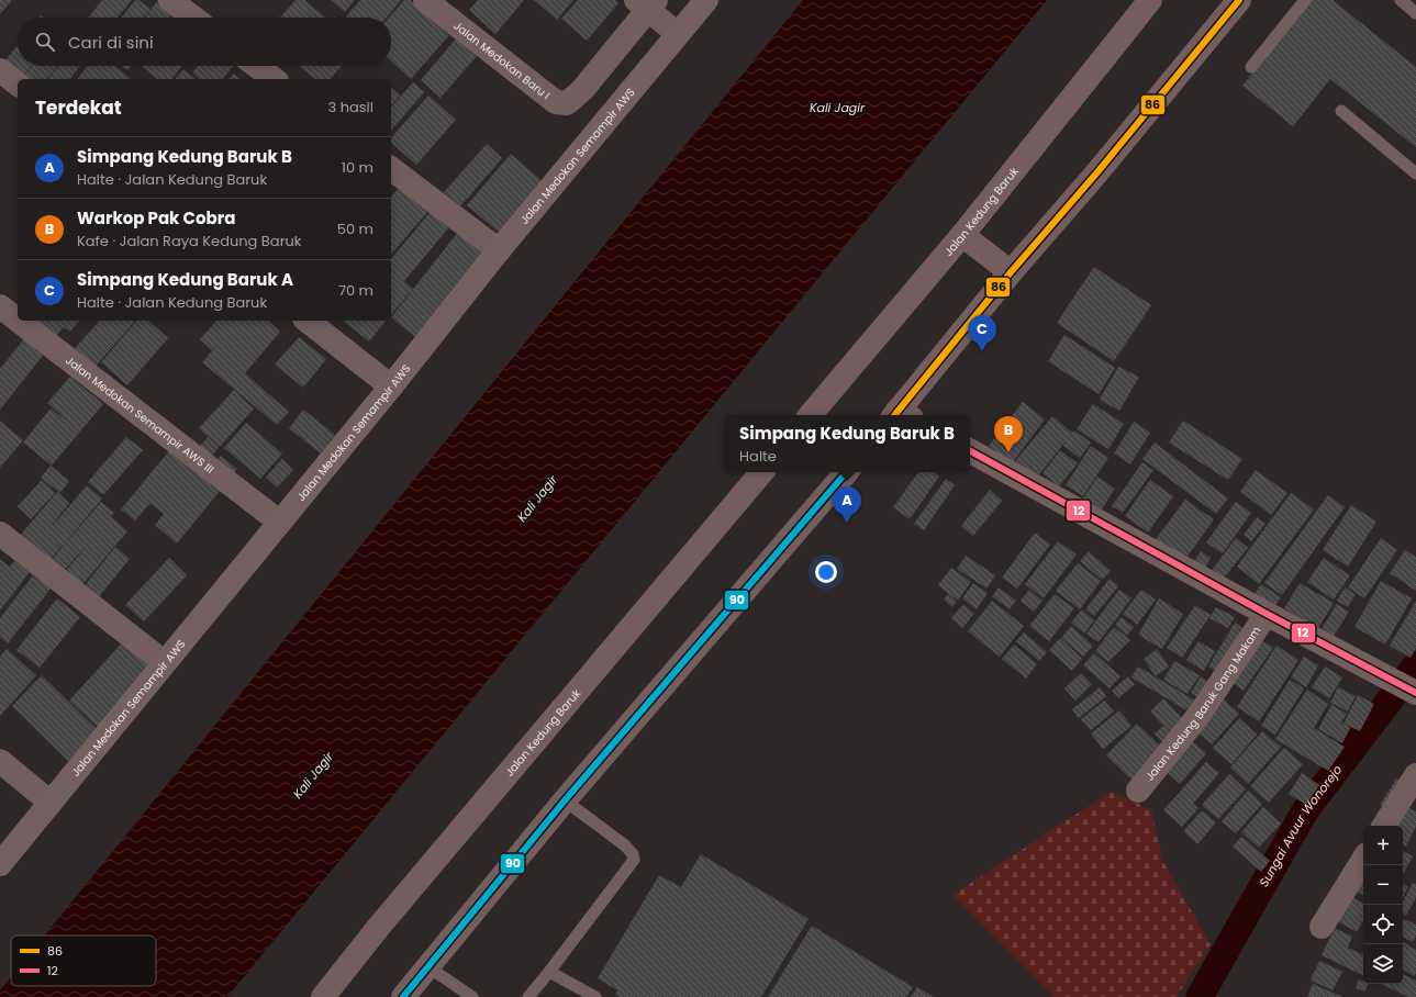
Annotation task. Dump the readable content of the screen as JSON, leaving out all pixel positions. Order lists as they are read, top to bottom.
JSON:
{
  "streets": {
    "main road": ["Jalan Kedung Baruk"],
    "street": [
      "Jalan Medokan Baru I",
      "Jalan Medokan Semampir AWS",
      "Jalan Medokan Semampir AWS III",
      "Jalan Kedung Baruk Gang Makam"
    ]
  },
  "crossings": [
    ["Jalan Medokan Semampir AWS", "Jalan Medokan Semampir AWS III"]
  ],
  "water": ["Kali Jagir", "Sungai Avuur Wonorejo"],
  "lines": ["transit line 86", "transit line 12", "transit line 90"],
  "legend": ["86", "12"],
  "page": {
    "search": "Cari di sini",
    "heading": ["Terdekat", "3 hasil"],
    "list": [
      {
        "mark": "A",
        "name": "Simpang Kedung Baruk B",
        "note": "Halte · Jalan Kedung Baruk",
        "value": "10 m"
      },
      {
        "mark": "B",
        "name": "Warkop Pak Cobra",
        "note": "Kafe · Jalan Raya Kedung Baruk",
        "value": "50 m"
      },
      {
        "mark": "C",
        "name": "Simpang Kedung Baruk A",
        "note": "Halte · Jalan Kedung Baruk",
        "value": "70 m"
      }
    ],
    "pins": ["C", "B", "A"],
    "popup": ["Simpang Kedung Baruk B", "Halte"],
    "map_buttons": ["+", "−"]
  }
}
